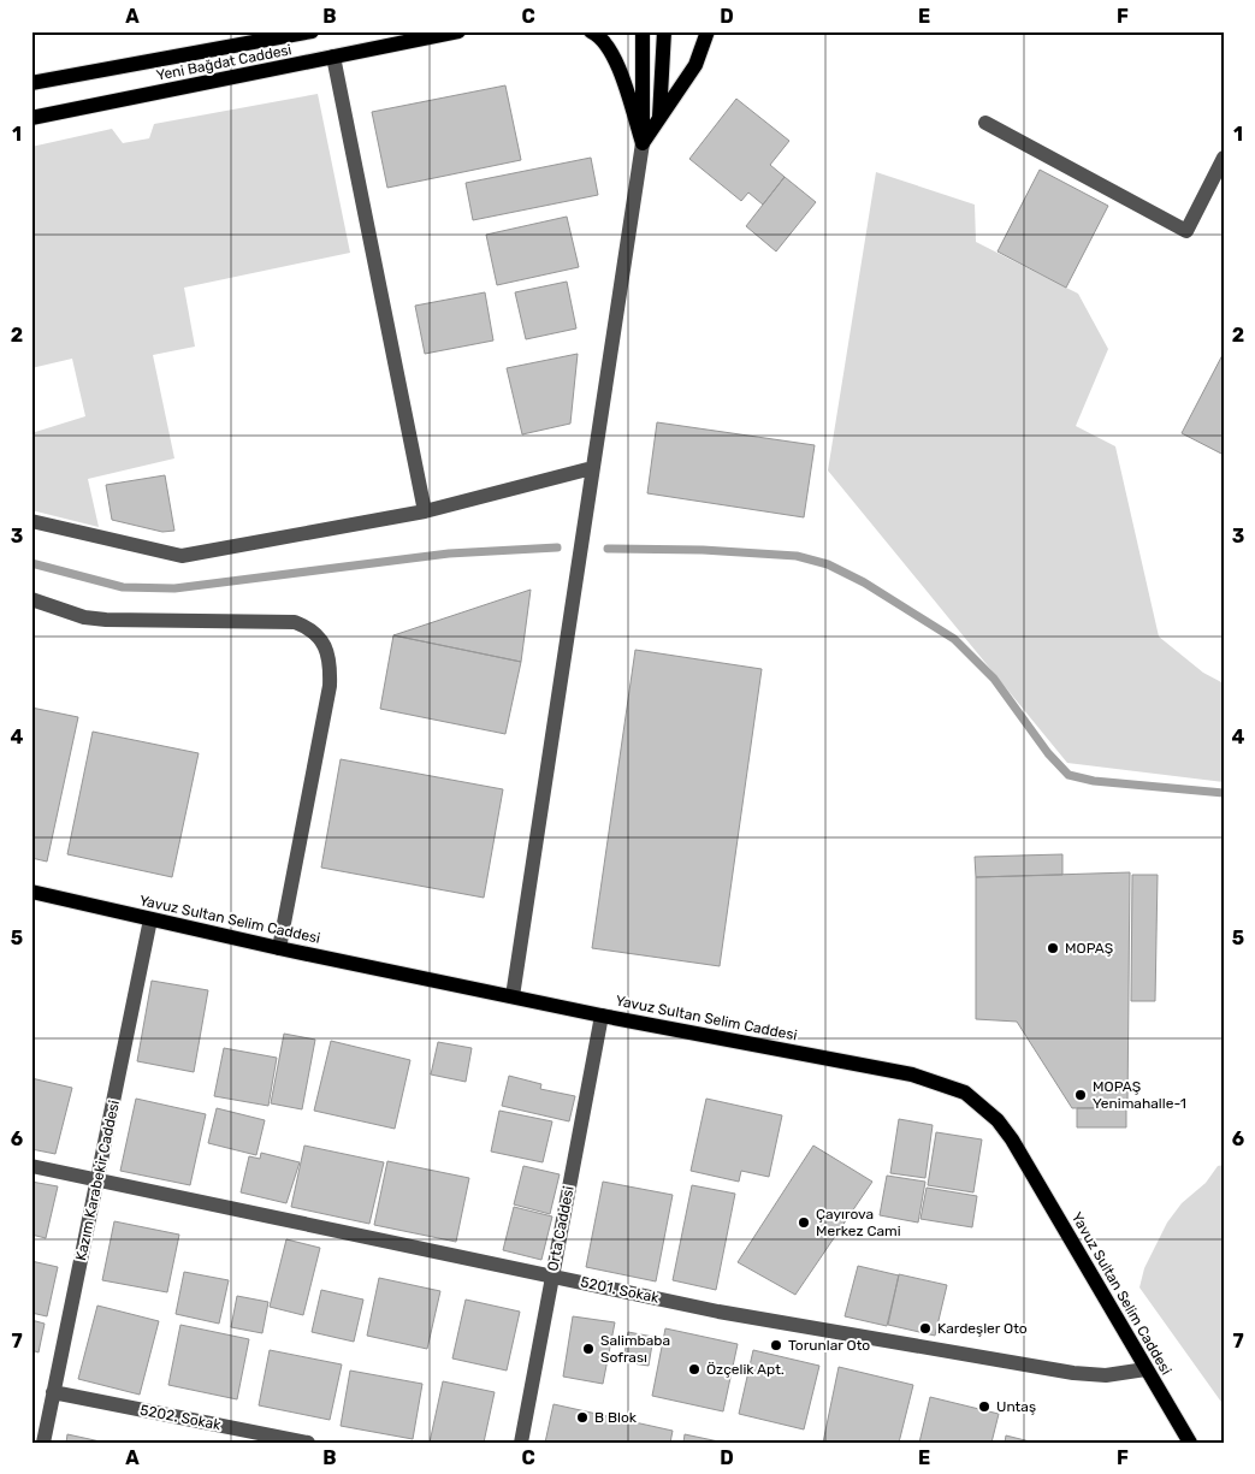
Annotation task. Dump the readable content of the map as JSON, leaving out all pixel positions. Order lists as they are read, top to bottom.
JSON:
{
  "streets": {
    "main road": ["Yeni Bağdat Caddesi", "Yavuz Sultan Selim Caddesi"],
    "street": [
      "Kazım Karabekir Caddesi",
      "Orta Caddesi",
      "5201. Sokak",
      "5202. Sokak"
    ]
  },
  "crossings": [
    ["Yavuz Sultan Selim Caddesi", "Kazım Karabekir Caddesi"],
    ["Yavuz Sultan Selim Caddesi", "Orta Caddesi"],
    ["Yavuz Sultan Selim Caddesi", "5201. Sokak"],
    ["Kazım Karabekir Caddesi", "5201. Sokak"],
    ["Kazım Karabekir Caddesi", "5202. Sokak"],
    ["Orta Caddesi", "5201. Sokak"]
  ],
  "places": [
    "MOPAŞ",
    "MOPAŞ Yenimahalle-1",
    "Çayırova Merkez Cami",
    "Kardeşler Oto",
    "Torunlar Oto",
    "Salimbaba Sofrası",
    "Özçelik Apt.",
    "Untaş",
    "B Blok"
  ],
  "grid": {
    "columns": [
      "A",
      "B",
      "C",
      "D",
      "E",
      "F"
    ],
    "rows": [
      "1",
      "2",
      "3",
      "4",
      "5",
      "6",
      "7"
    ]
  }
}
